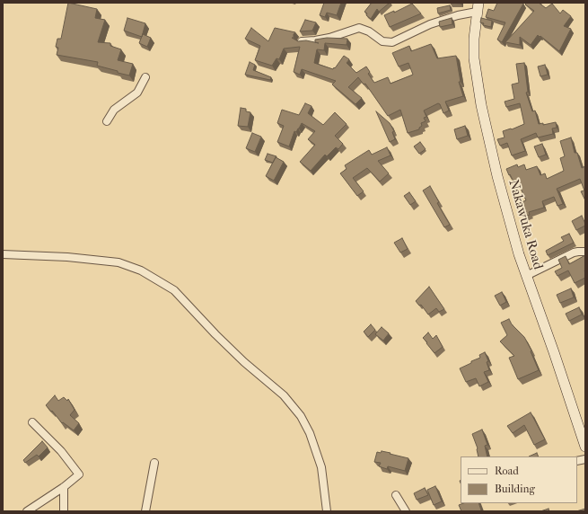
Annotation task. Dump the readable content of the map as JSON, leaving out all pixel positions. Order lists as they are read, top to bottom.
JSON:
{
  "streets": {
    "main road": ["Nakawuka Road"]
  },
  "legend": ["Road", "Building"]
}
